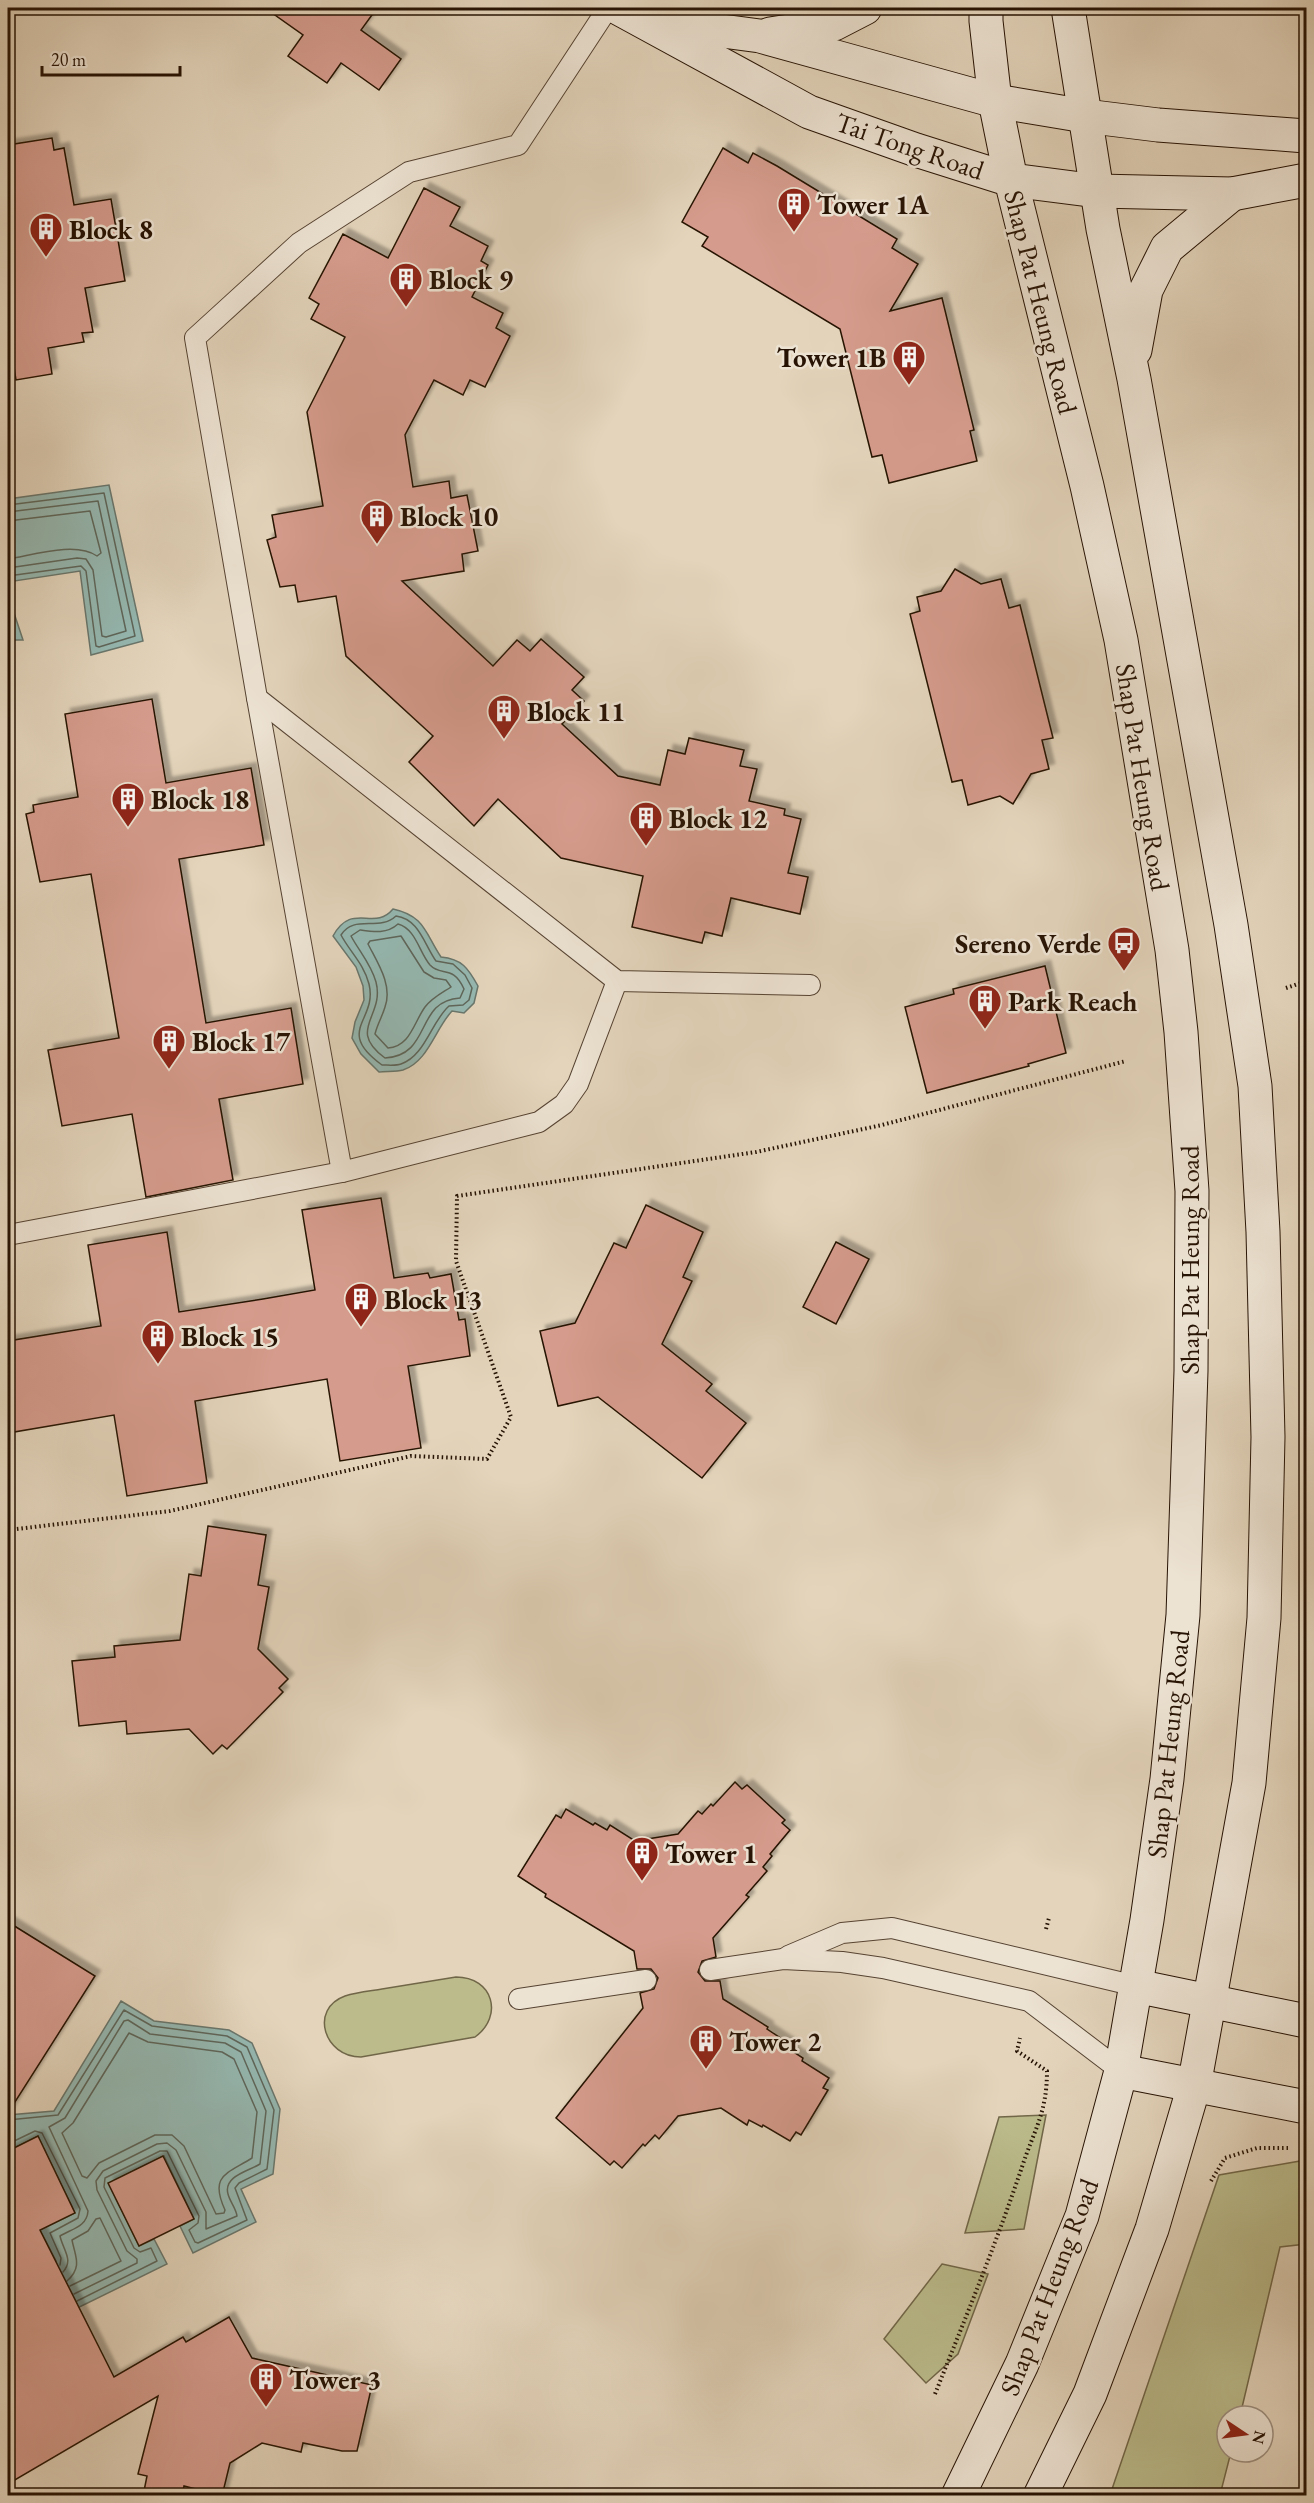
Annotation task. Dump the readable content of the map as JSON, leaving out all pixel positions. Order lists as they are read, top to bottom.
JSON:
{
  "streets": {
    "main road": ["Tai Tong Road", "Shap Pat Heung Road"]
  },
  "crossings": [
    ["Tai Tong Road", "Shap Pat Heung Road"]
  ],
  "places": {
    "building": [
      "Tower 1A",
      "Block 8",
      "Block 9",
      "Tower 1B",
      "Block 10",
      "Block 11",
      "Block 18",
      "Block 12",
      "Park Reach",
      "Block 17",
      "Block 13",
      "Block 15",
      "Tower 1",
      "Tower 2",
      "Tower 3"
    ],
    "bus stop": ["Sereno Verde"]
  },
  "scale_bar": "20 m",
  "north": "right"
}
